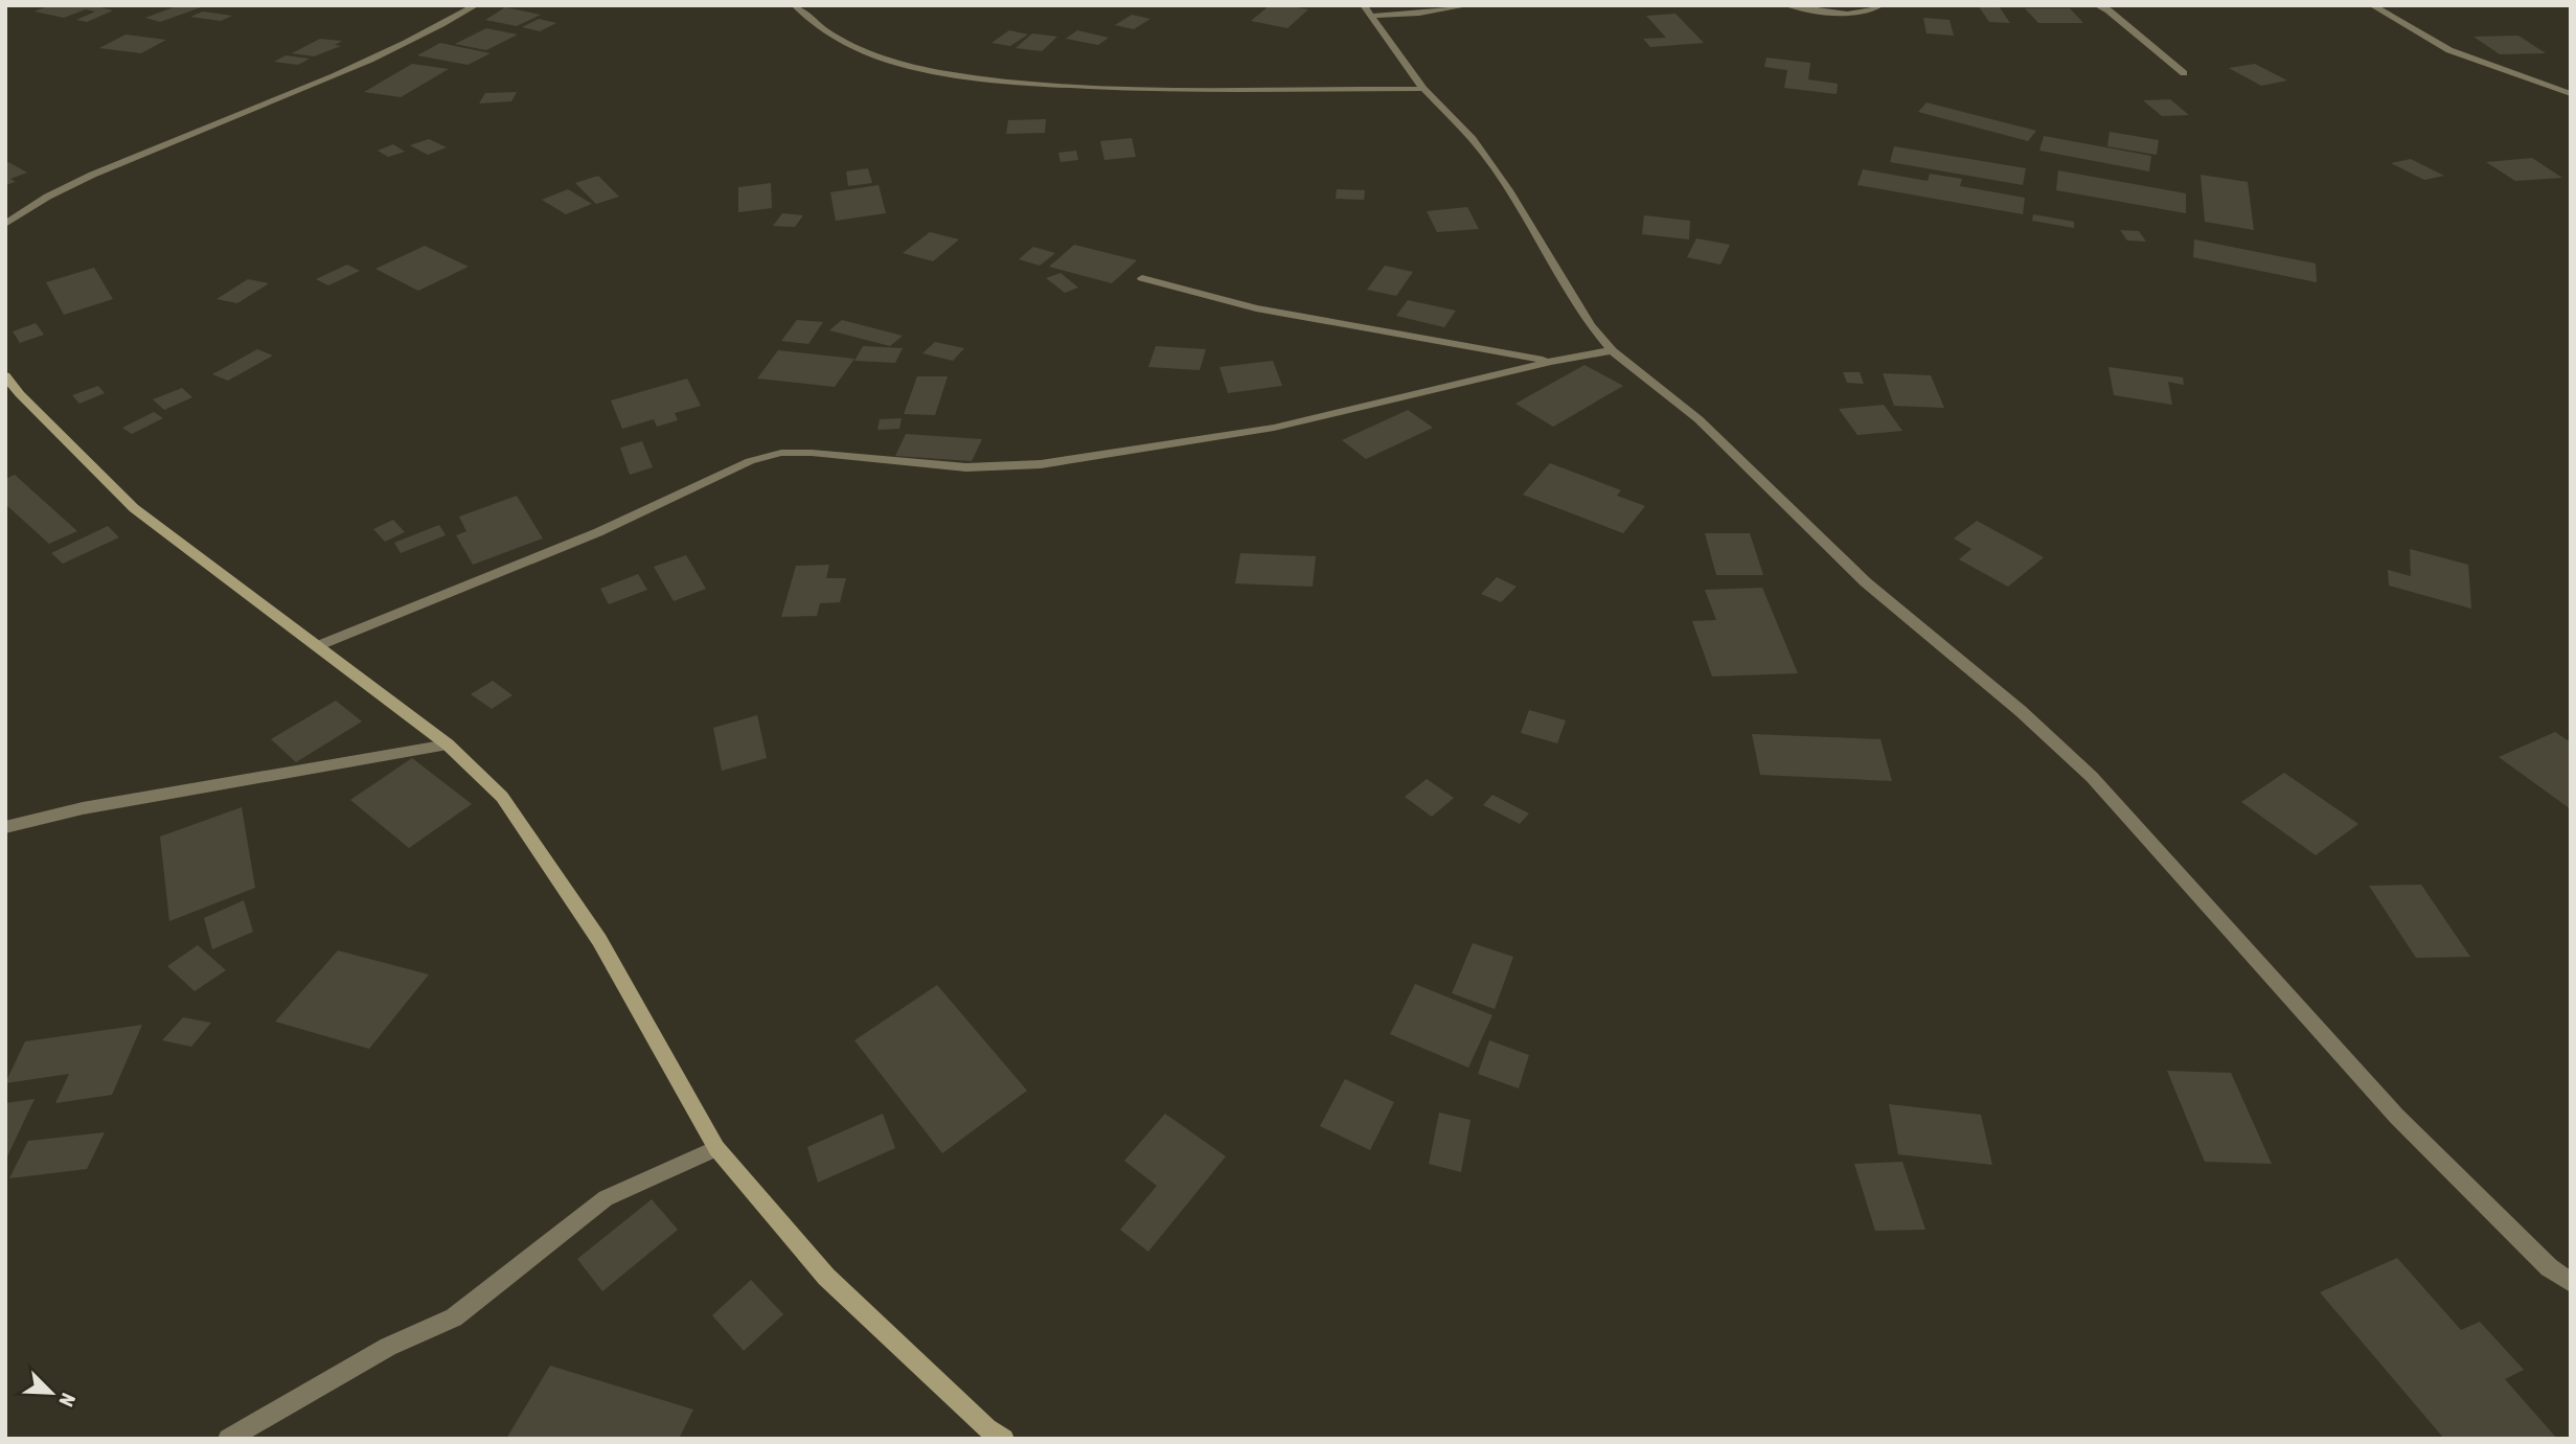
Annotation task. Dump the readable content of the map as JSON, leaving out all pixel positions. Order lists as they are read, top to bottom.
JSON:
{
  "north": "bottom right"
}
